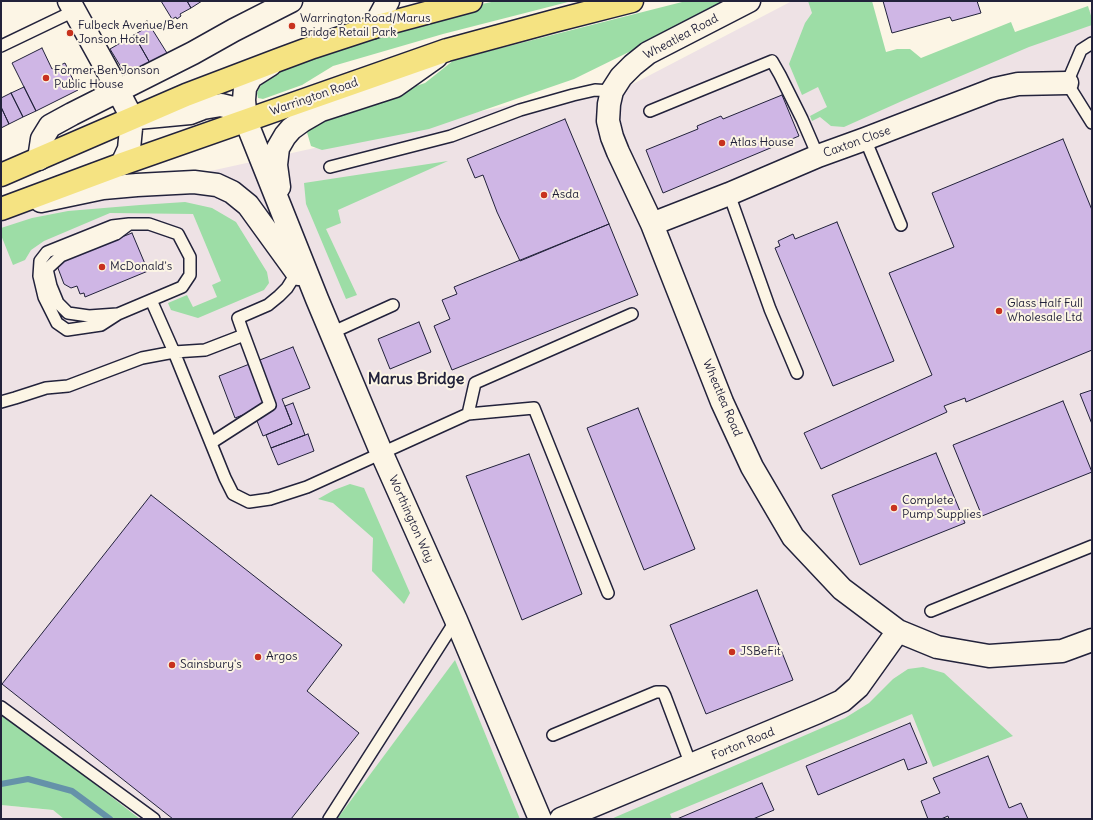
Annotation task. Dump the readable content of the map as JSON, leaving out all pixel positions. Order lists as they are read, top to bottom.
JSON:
{
  "streets": {
    "highway": ["Warrington Road"],
    "street": [
      "Wheatlea Road",
      "Caxton Close",
      "Worthington Way",
      "Forton Road"
    ]
  },
  "crossings": [
    ["Wheatlea Road", "Caxton Close"],
    ["Wheatlea Road", "Forton Road"],
    ["Warrington Road", "Worthington Way"]
  ],
  "districts": ["Marus Bridge"],
  "places": [
    "Warrington Road/Marus Bridge Retail Park",
    "Fulbeck Avenue/Ben Jonson Hotel",
    "Former Ben Jonson Public House",
    "Atlas House",
    "Asda",
    "McDonald's",
    "Glass Half Full Wholesale Ltd",
    "Complete Pump Supplies",
    "JSBeFit",
    "Argos",
    "Sainsbury's"
  ]
}
